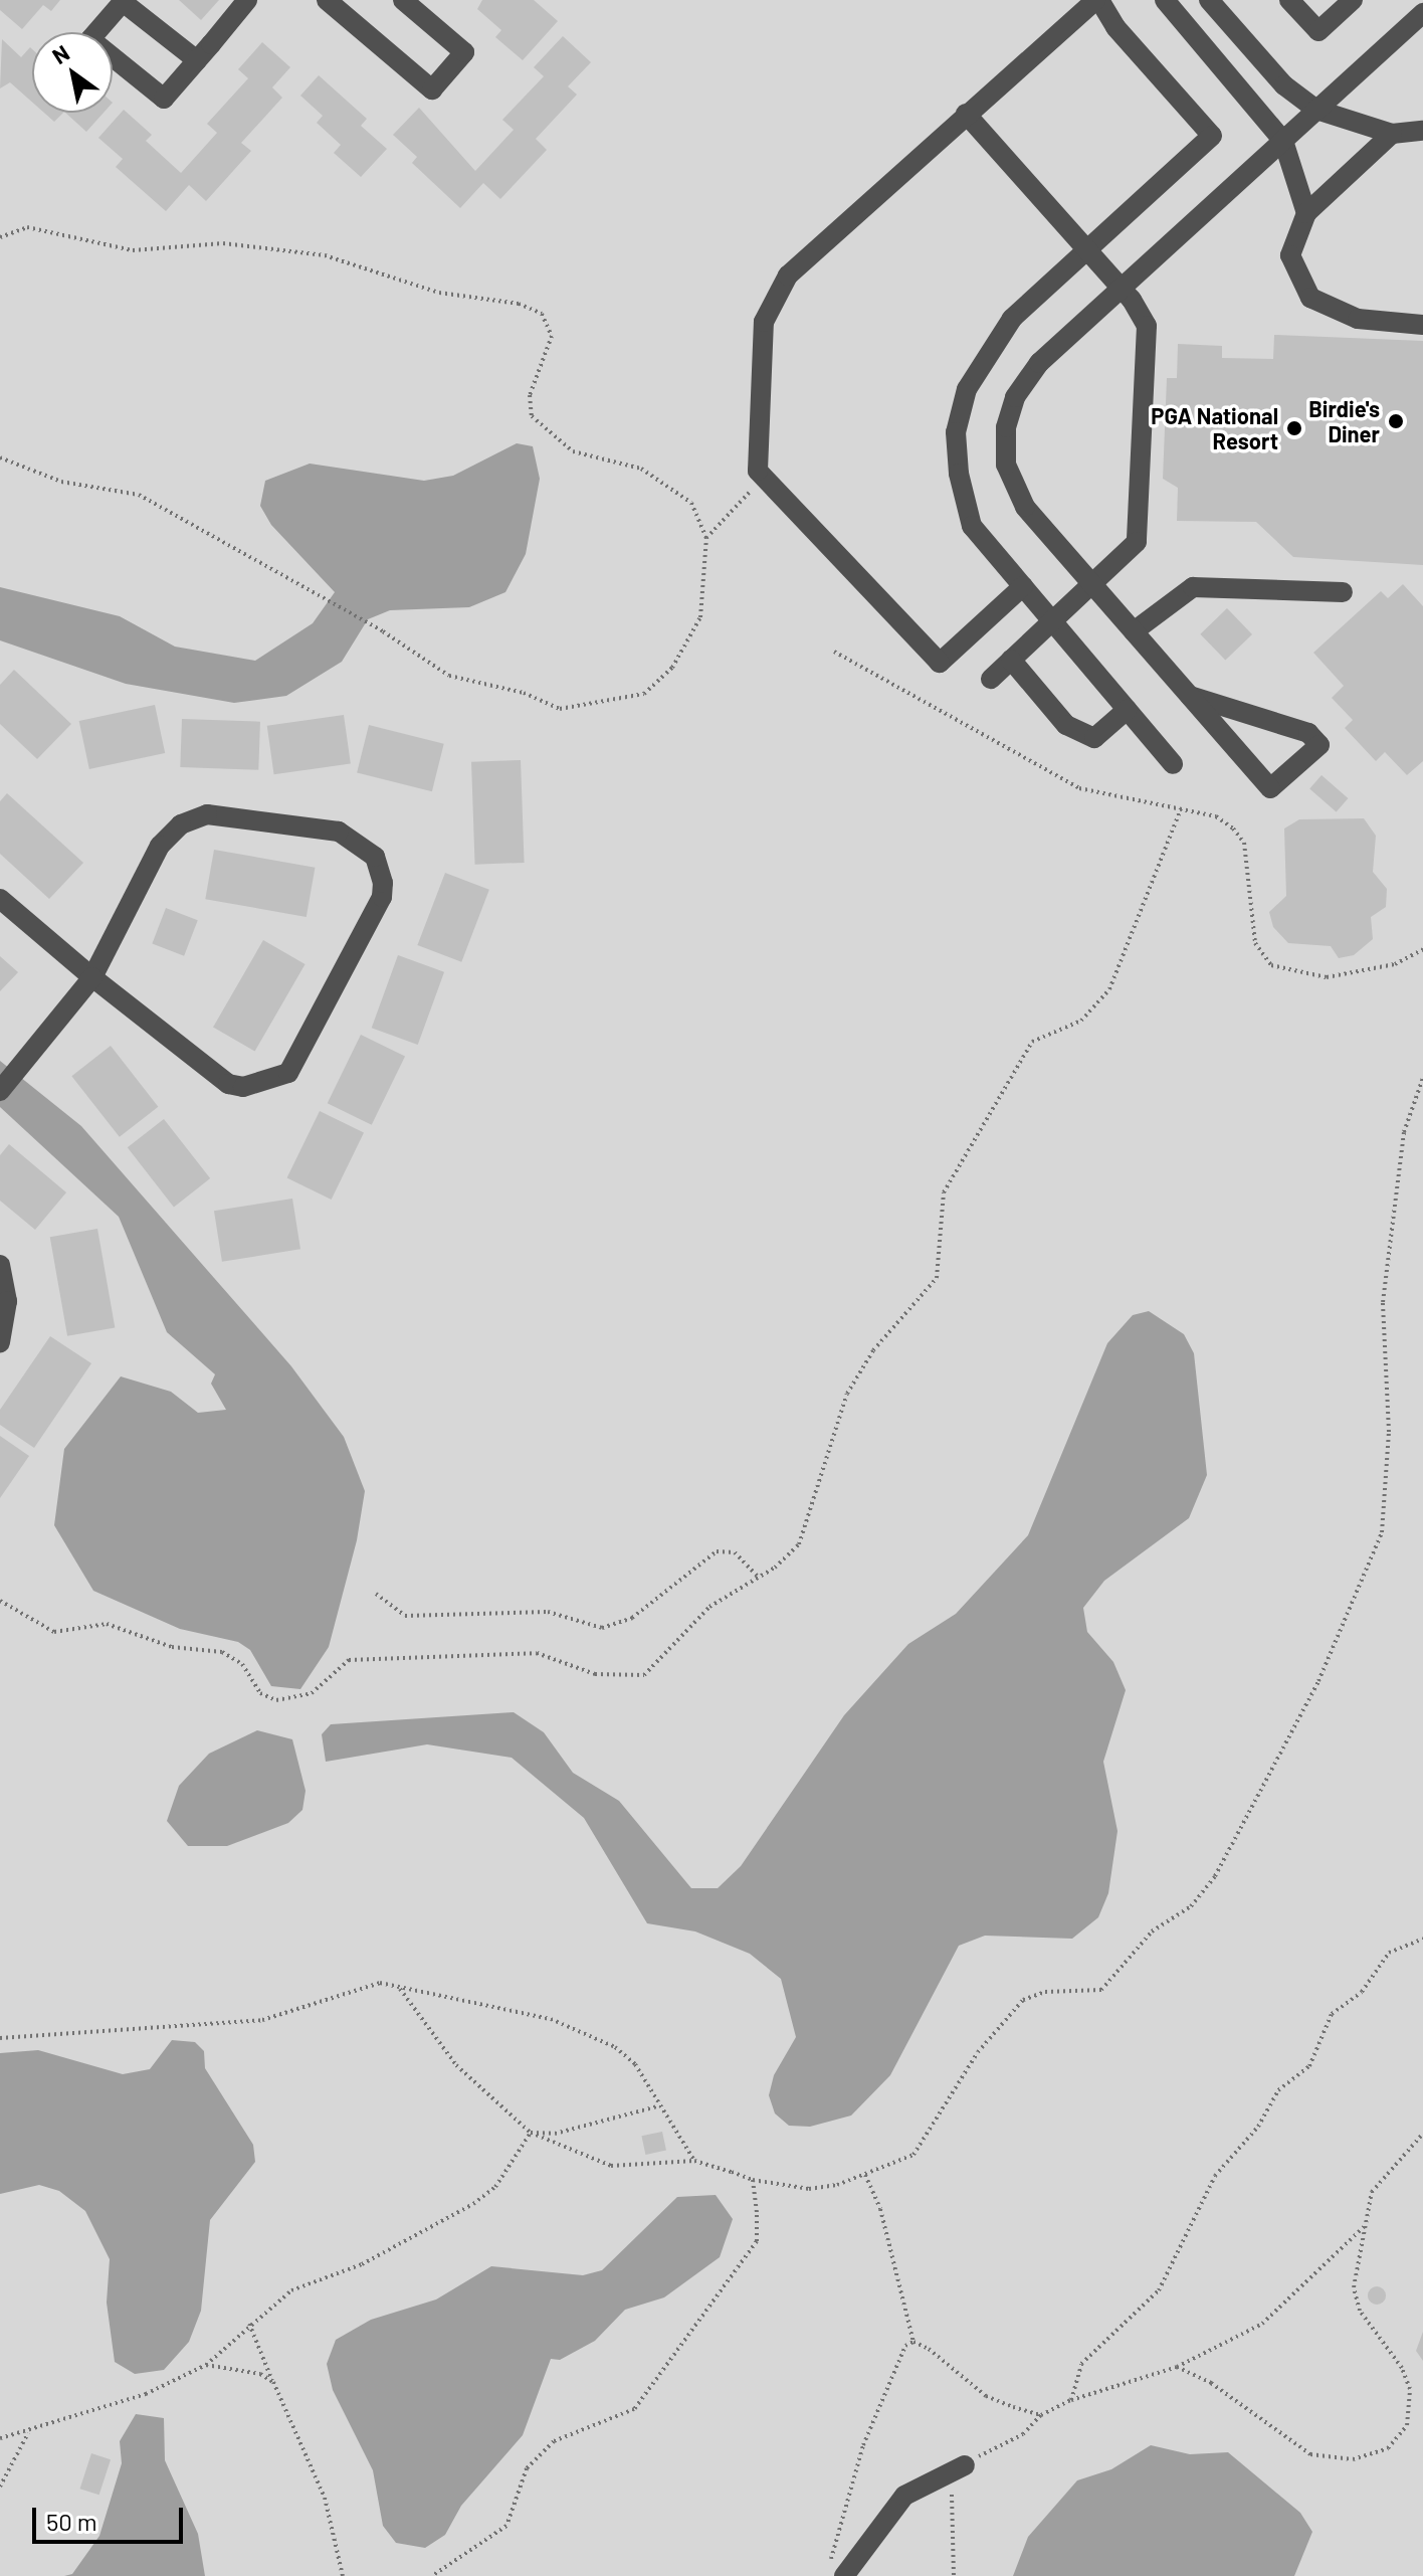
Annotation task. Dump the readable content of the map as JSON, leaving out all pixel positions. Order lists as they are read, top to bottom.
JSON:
{
  "places": ["Birdie's Diner", "PGA National Resort"],
  "scale_bar": "50 m",
  "north": "top left"
}
